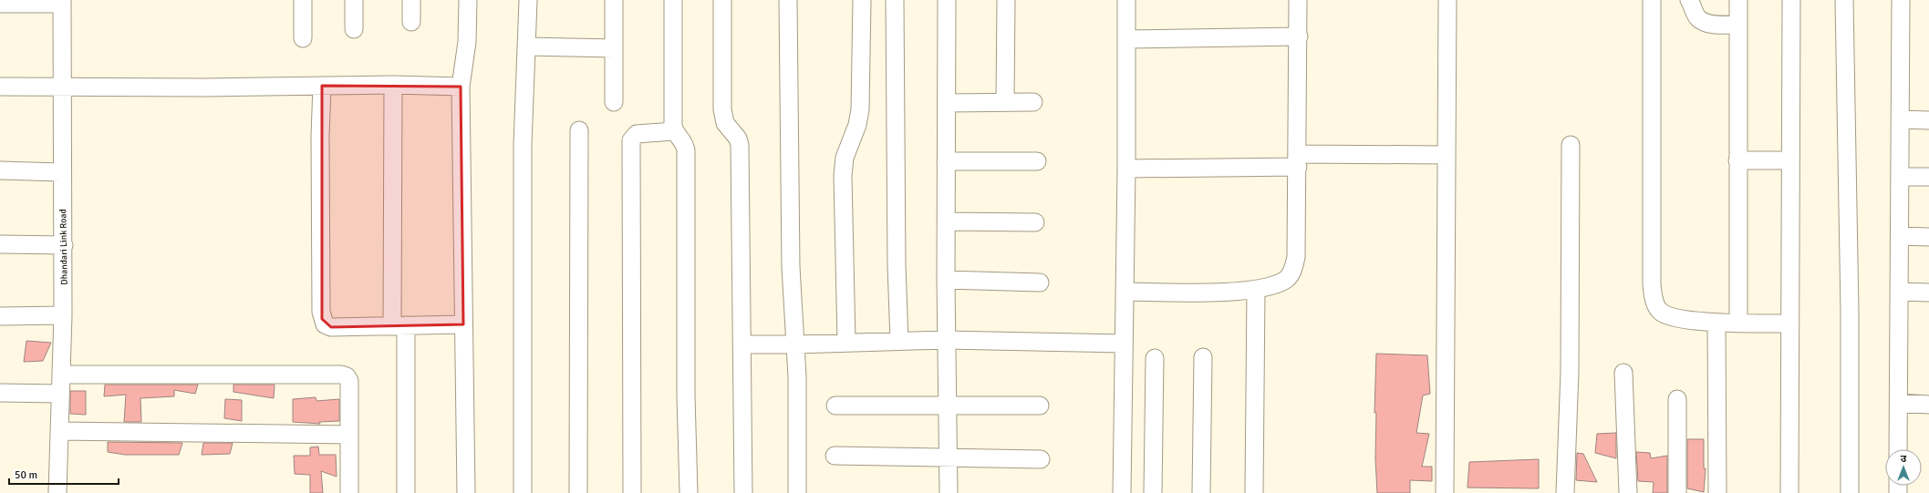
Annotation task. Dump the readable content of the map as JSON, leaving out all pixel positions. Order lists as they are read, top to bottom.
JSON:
{
  "streets": {
    "street": ["Dhandari Link Road"]
  },
  "scale_bar": "50 m",
  "north": "top"
}
